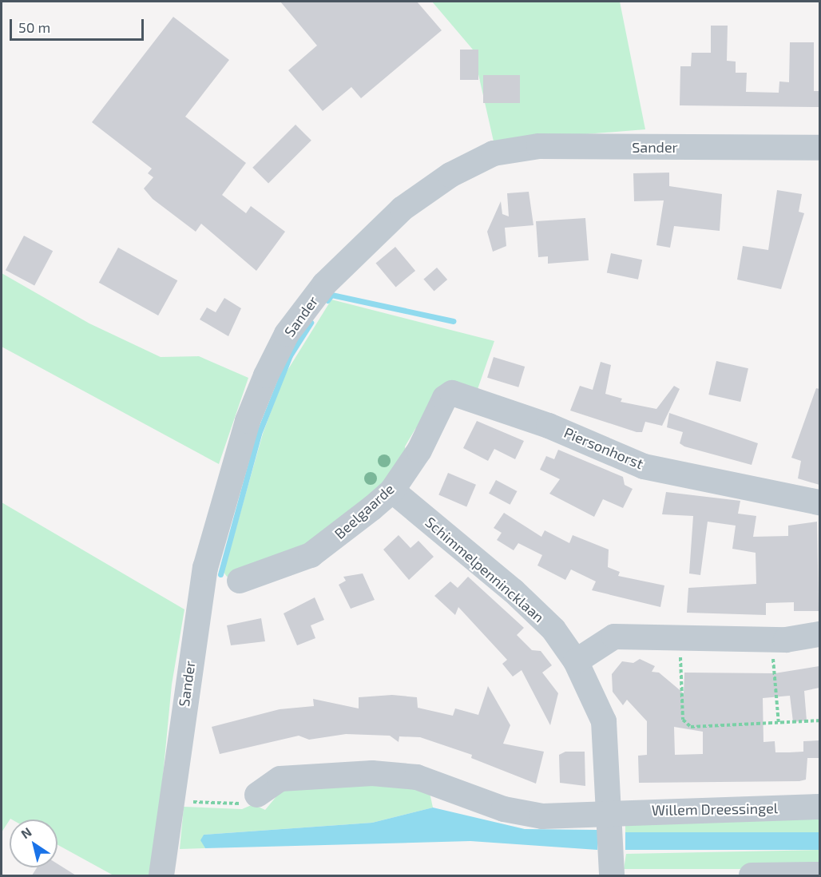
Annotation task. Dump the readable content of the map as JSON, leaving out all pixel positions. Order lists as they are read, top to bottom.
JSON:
{
  "streets": {
    "street": [
      "Sander",
      "Piersonhorst",
      "Beelgaarde",
      "Schimmelpennincklaan",
      "Willem Dreessingel"
    ]
  },
  "crossings": [
    ["Piersonhorst", "Beelgaarde"],
    ["Beelgaarde", "Schimmelpennincklaan"],
    ["Schimmelpennincklaan", "Willem Dreessingel"]
  ],
  "scale_bar": "50 m",
  "north": "top left"
}
